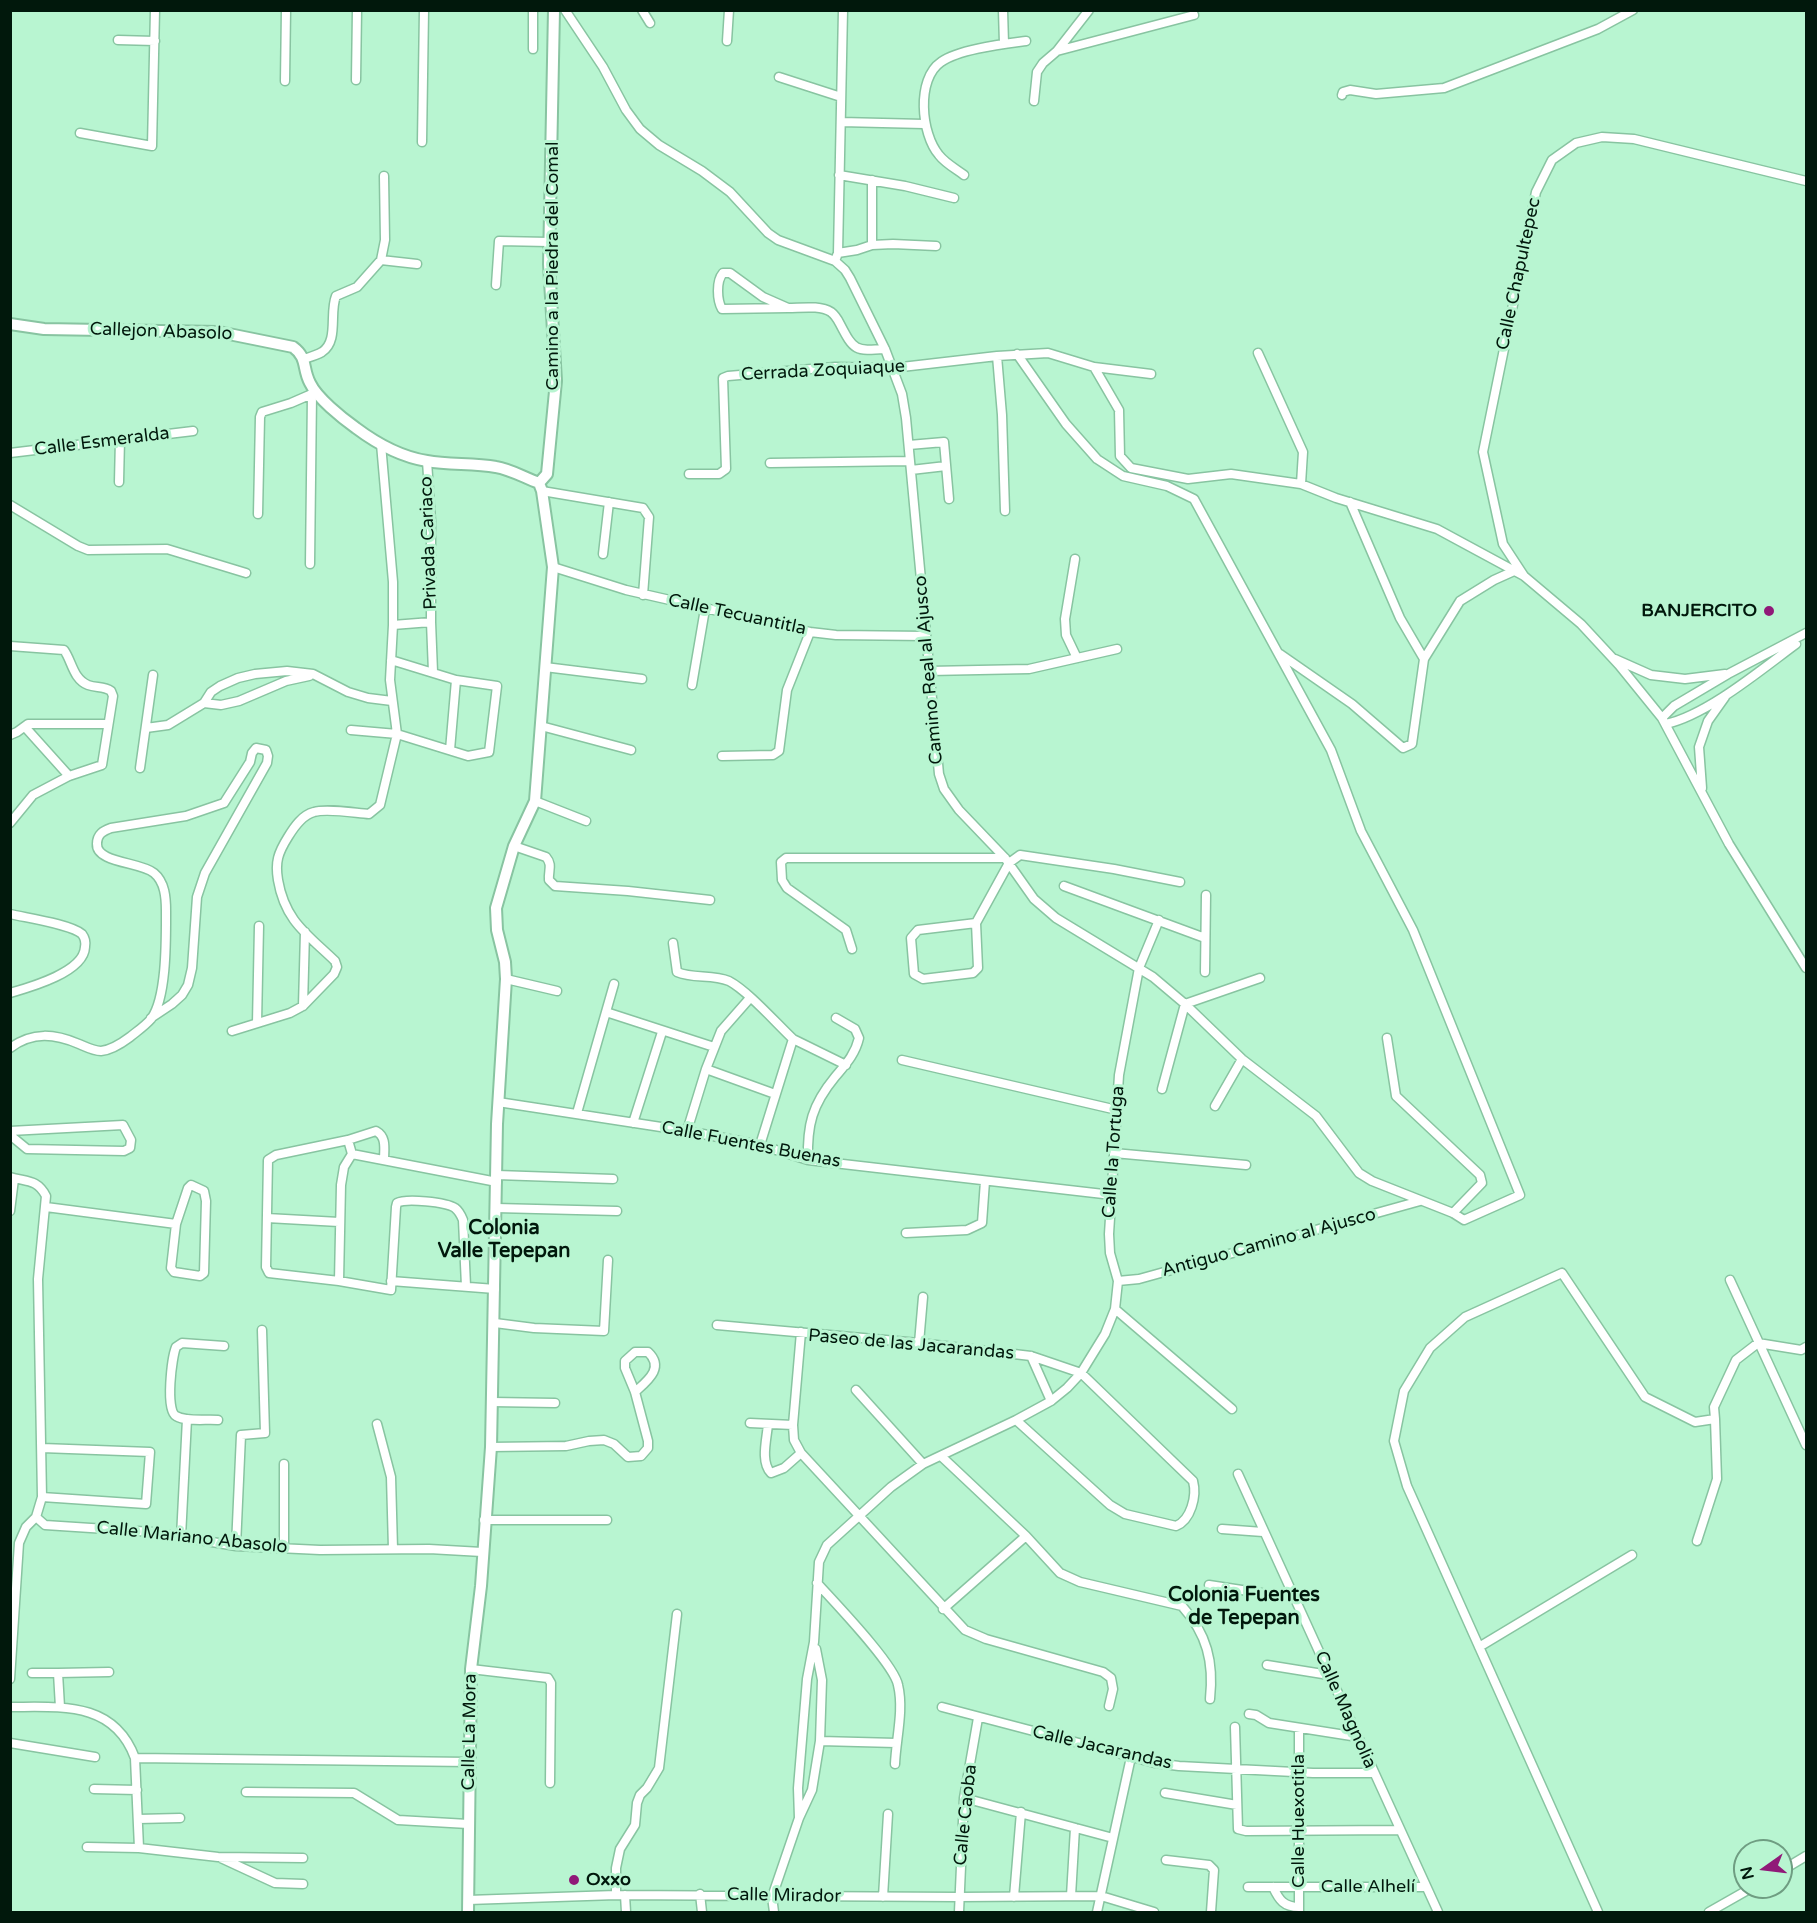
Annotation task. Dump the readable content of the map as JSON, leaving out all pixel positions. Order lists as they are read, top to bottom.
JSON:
{
  "streets": {
    "street": [
      "Camino a la Piedra del Comal",
      "Calle Chapultepec",
      "Callejon Abasolo",
      "Cerrada Zoquiaque",
      "Calle Esmeralda",
      "Privada Cariaco",
      "Calle Tecuantitla",
      "Camino Real al Ajusco",
      "Calle Fuentes Buenas",
      "Calle la Tortuga",
      "Antiguo Camino al Ajusco",
      "Paseo de las Jacarandas",
      "Calle Mariano Abasolo",
      "Calle Magnolia",
      "Calle La Mora",
      "Calle Jacarandas",
      "Calle Caoba",
      "Calle Huexotitla",
      "Calle Alhelí",
      "Calle Mirador"
    ]
  },
  "crossings": [
    ["Cerrada Zoquiaque", "Camino Real al Ajusco"],
    ["Calle Tecuantitla", "Camino Real al Ajusco"],
    ["Camino Real al Ajusco", "Calle la Tortuga"],
    ["Camino Real al Ajusco", "Antiguo Camino al Ajusco"],
    ["Calle Fuentes Buenas", "Calle la Tortuga"],
    ["Calle Fuentes Buenas", "Calle La Mora"],
    ["Calle la Tortuga", "Antiguo Camino al Ajusco"],
    ["Calle la Tortuga", "Paseo de las Jacarandas"],
    ["Calle Mariano Abasolo", "Calle La Mora"],
    ["Calle Magnolia", "Calle Jacarandas"],
    ["Calle Magnolia", "Calle Alhelí"],
    ["Calle La Mora", "Calle Mirador"],
    ["Calle Jacarandas", "Calle Caoba"],
    ["Calle Jacarandas", "Calle Huexotitla"],
    ["Calle Caoba", "Calle Mirador"],
    ["Calle Huexotitla", "Calle Alhelí"]
  ],
  "districts": ["Colonia Valle Tepepan", "Colonia Fuentes de Tepepan"],
  "places": ["BANJERCITO", "Oxxo"],
  "north": "left"
}
